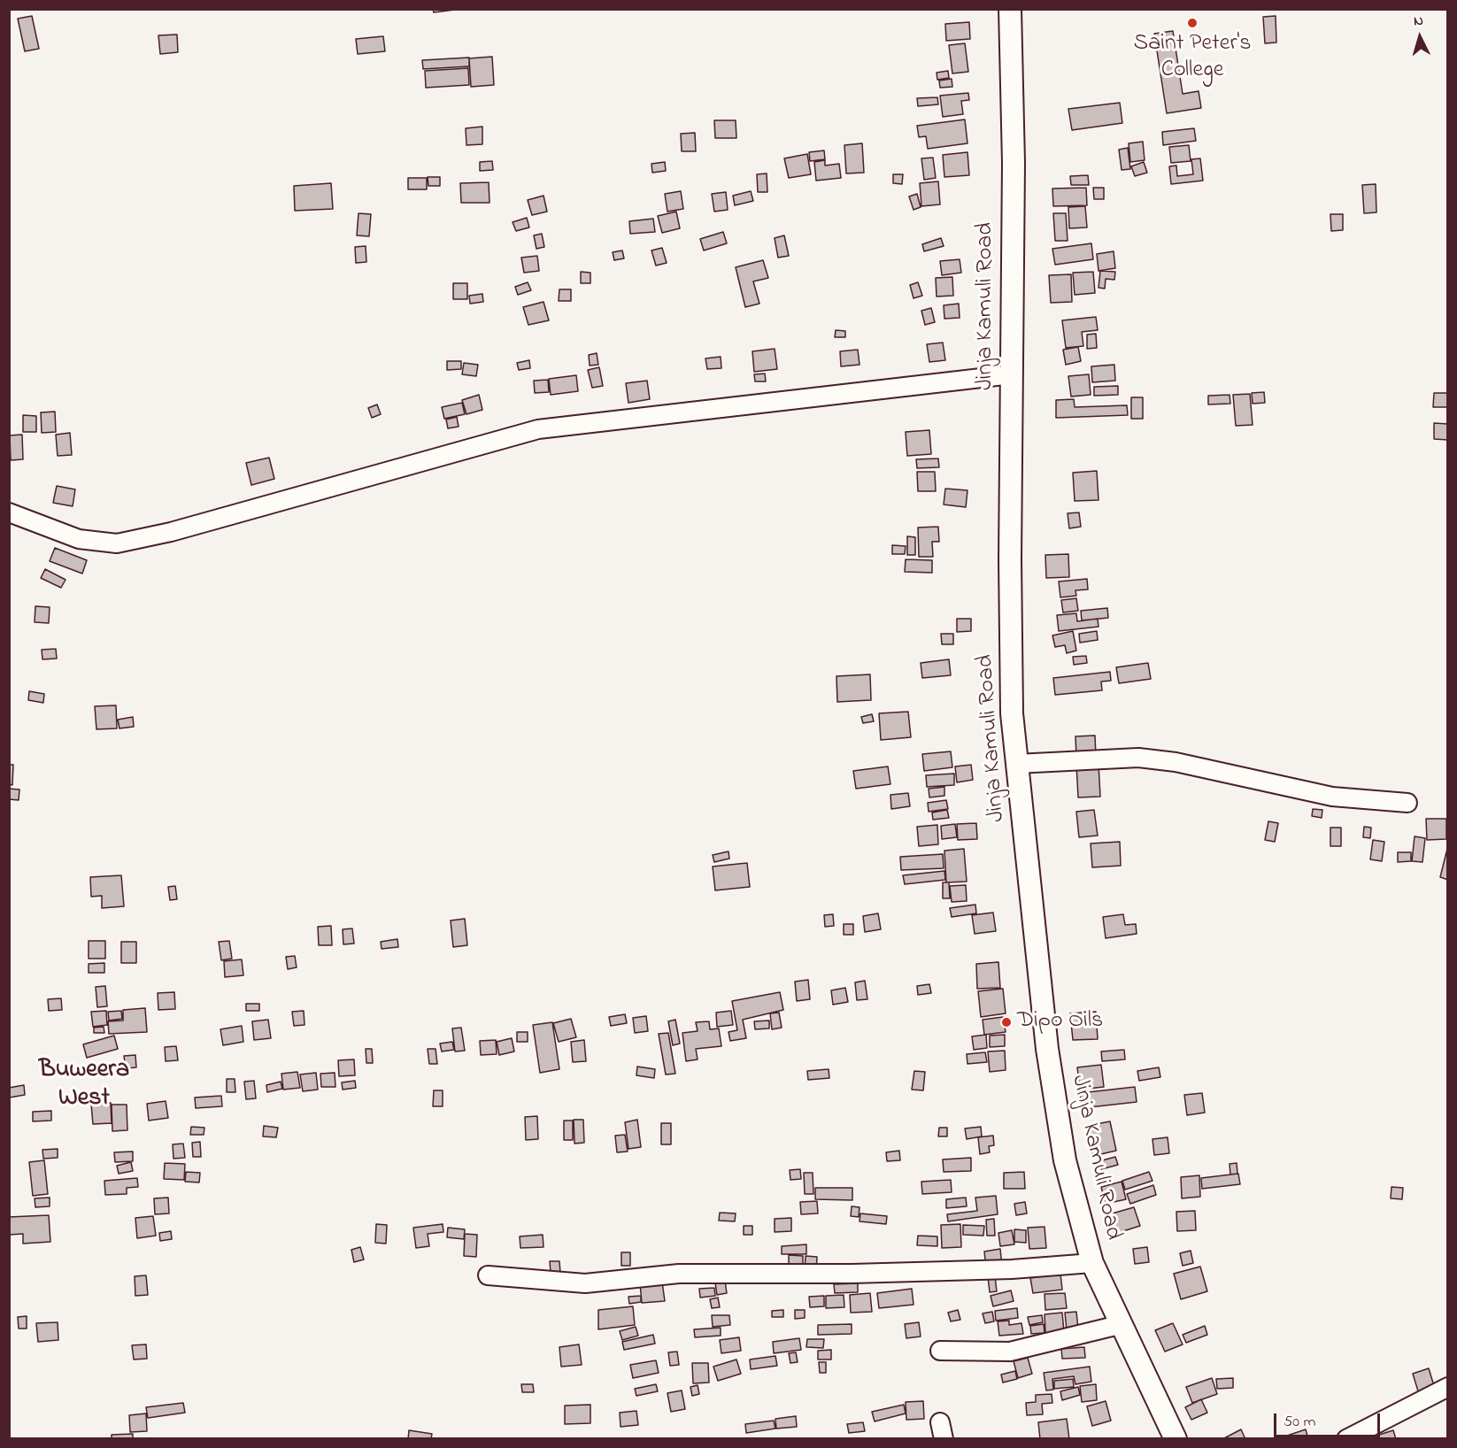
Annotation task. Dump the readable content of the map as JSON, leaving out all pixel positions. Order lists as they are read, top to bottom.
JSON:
{
  "streets": {
    "main road": ["Jinja Kamuli Road"]
  },
  "districts": ["Buweera West"],
  "places": ["Saint Peter's College", "Dipo Oils"],
  "scale_bar": "50 m",
  "north": "top"
}
